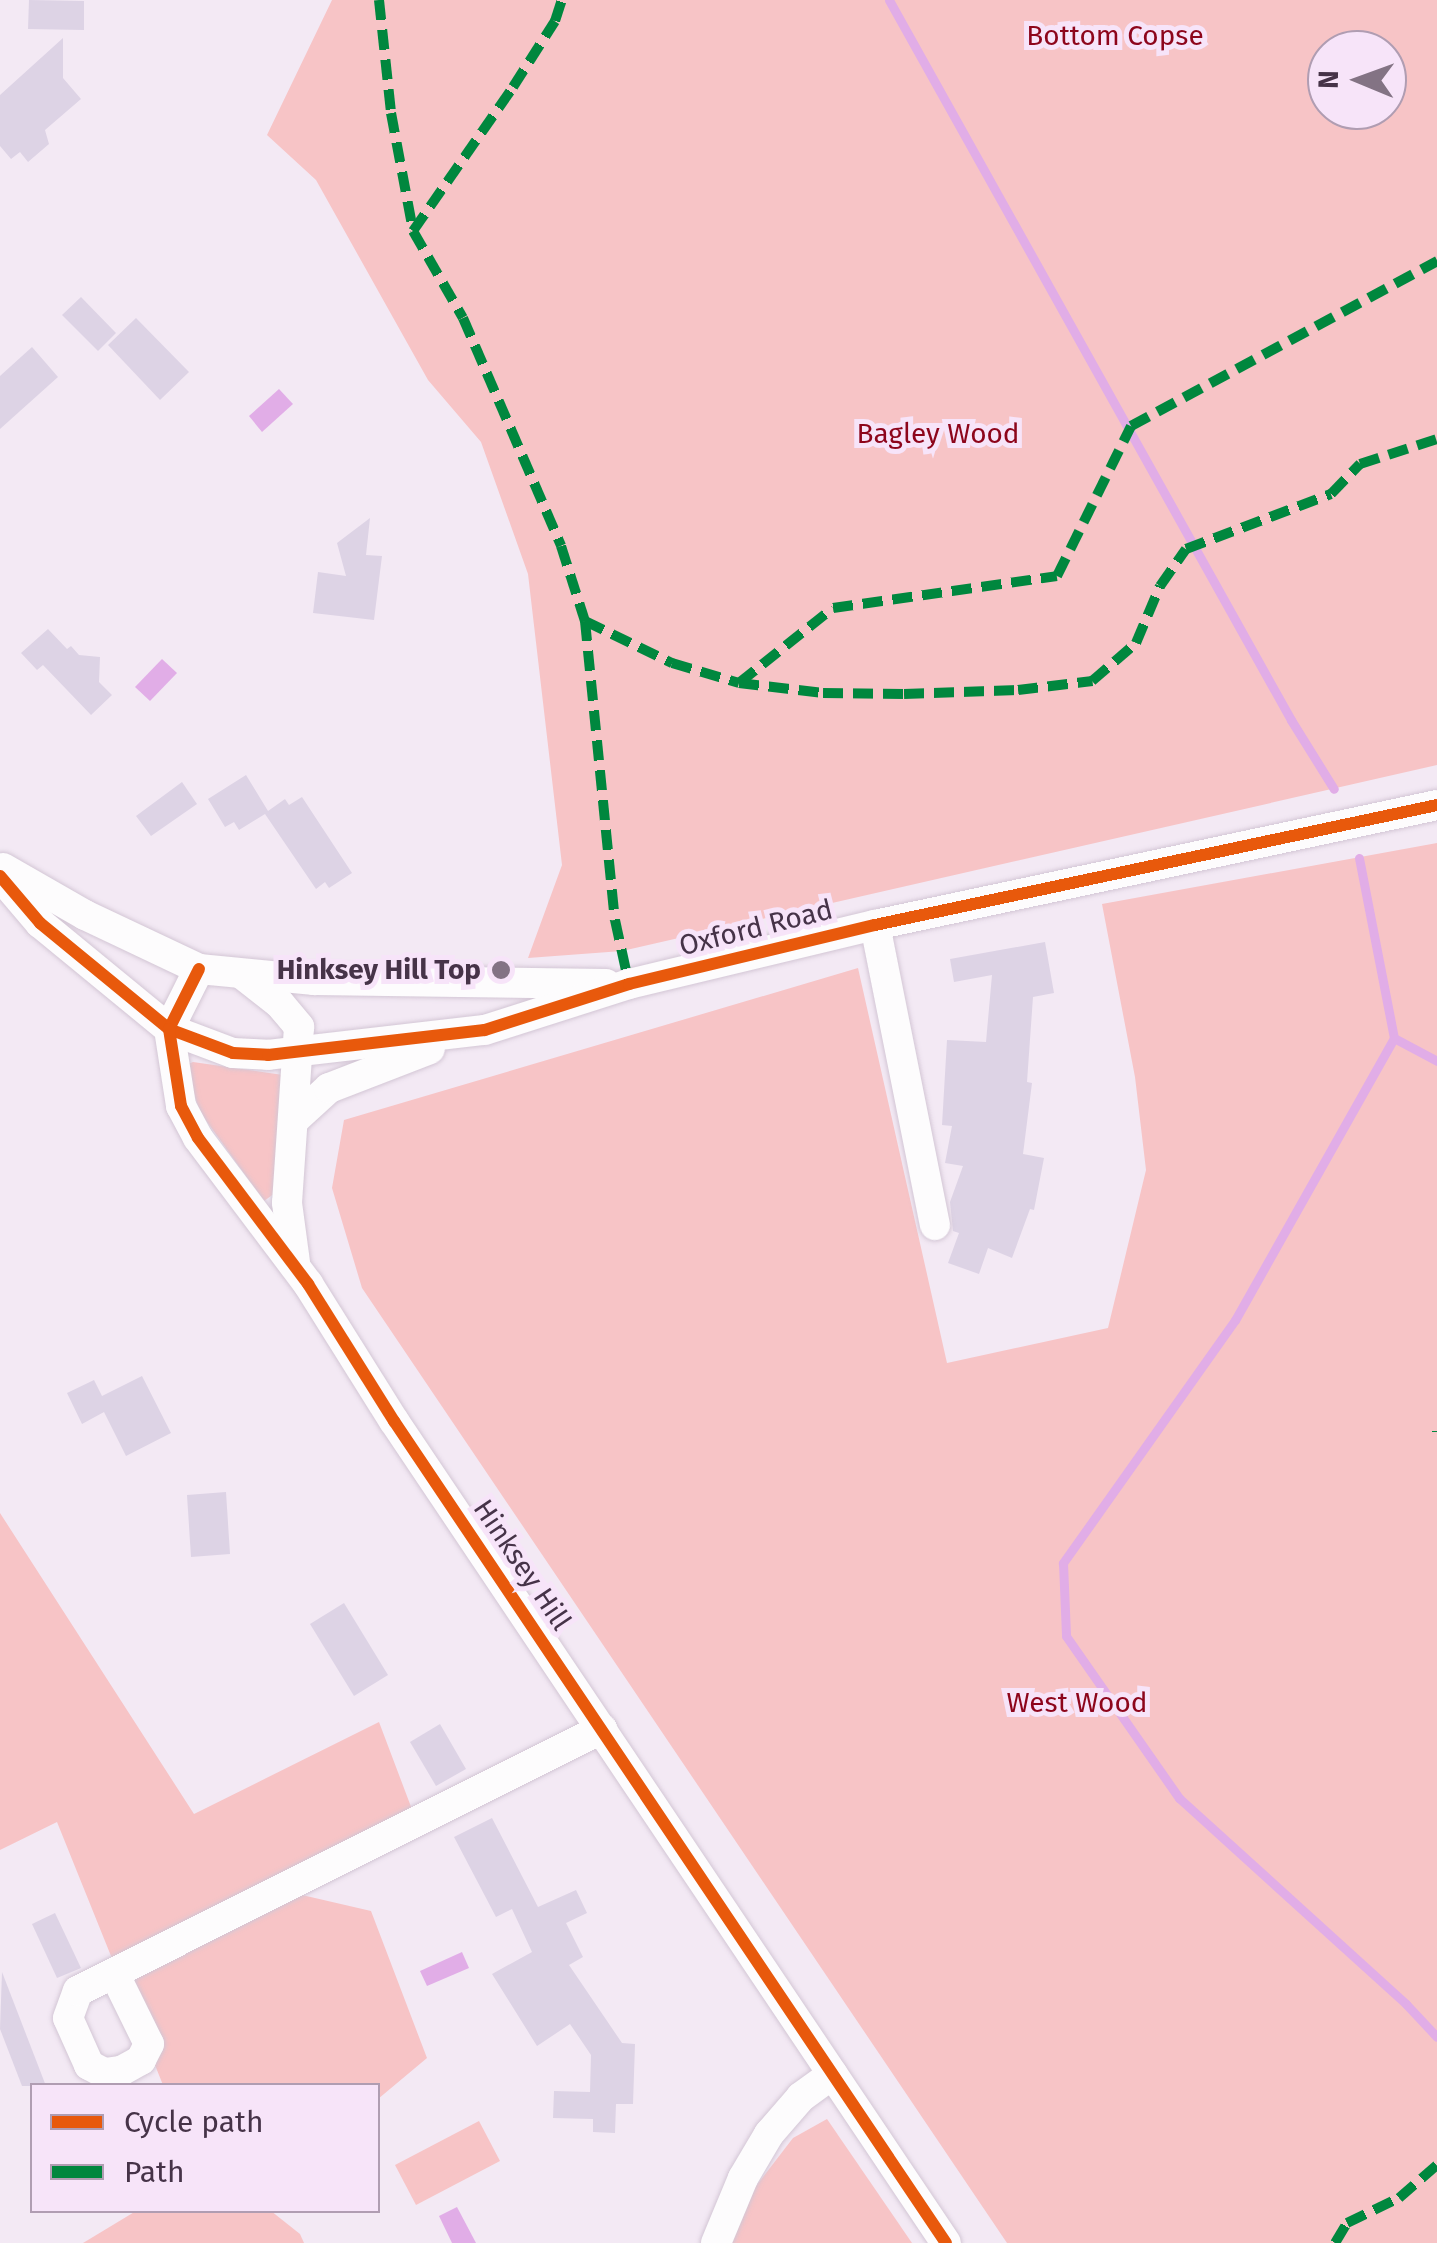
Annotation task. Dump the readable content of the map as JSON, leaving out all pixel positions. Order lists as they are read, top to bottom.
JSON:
{
  "streets": {
    "street": ["Oxford Road", "Hinksey Hill"]
  },
  "crossings": [
    ["Oxford Road", "Hinksey Hill"]
  ],
  "parks": ["Bottom Copse", "Bagley Wood", "West Wood"],
  "places": ["Hinksey Hill Top"],
  "legend": ["Cycle path", "Path"],
  "north": "left"
}
